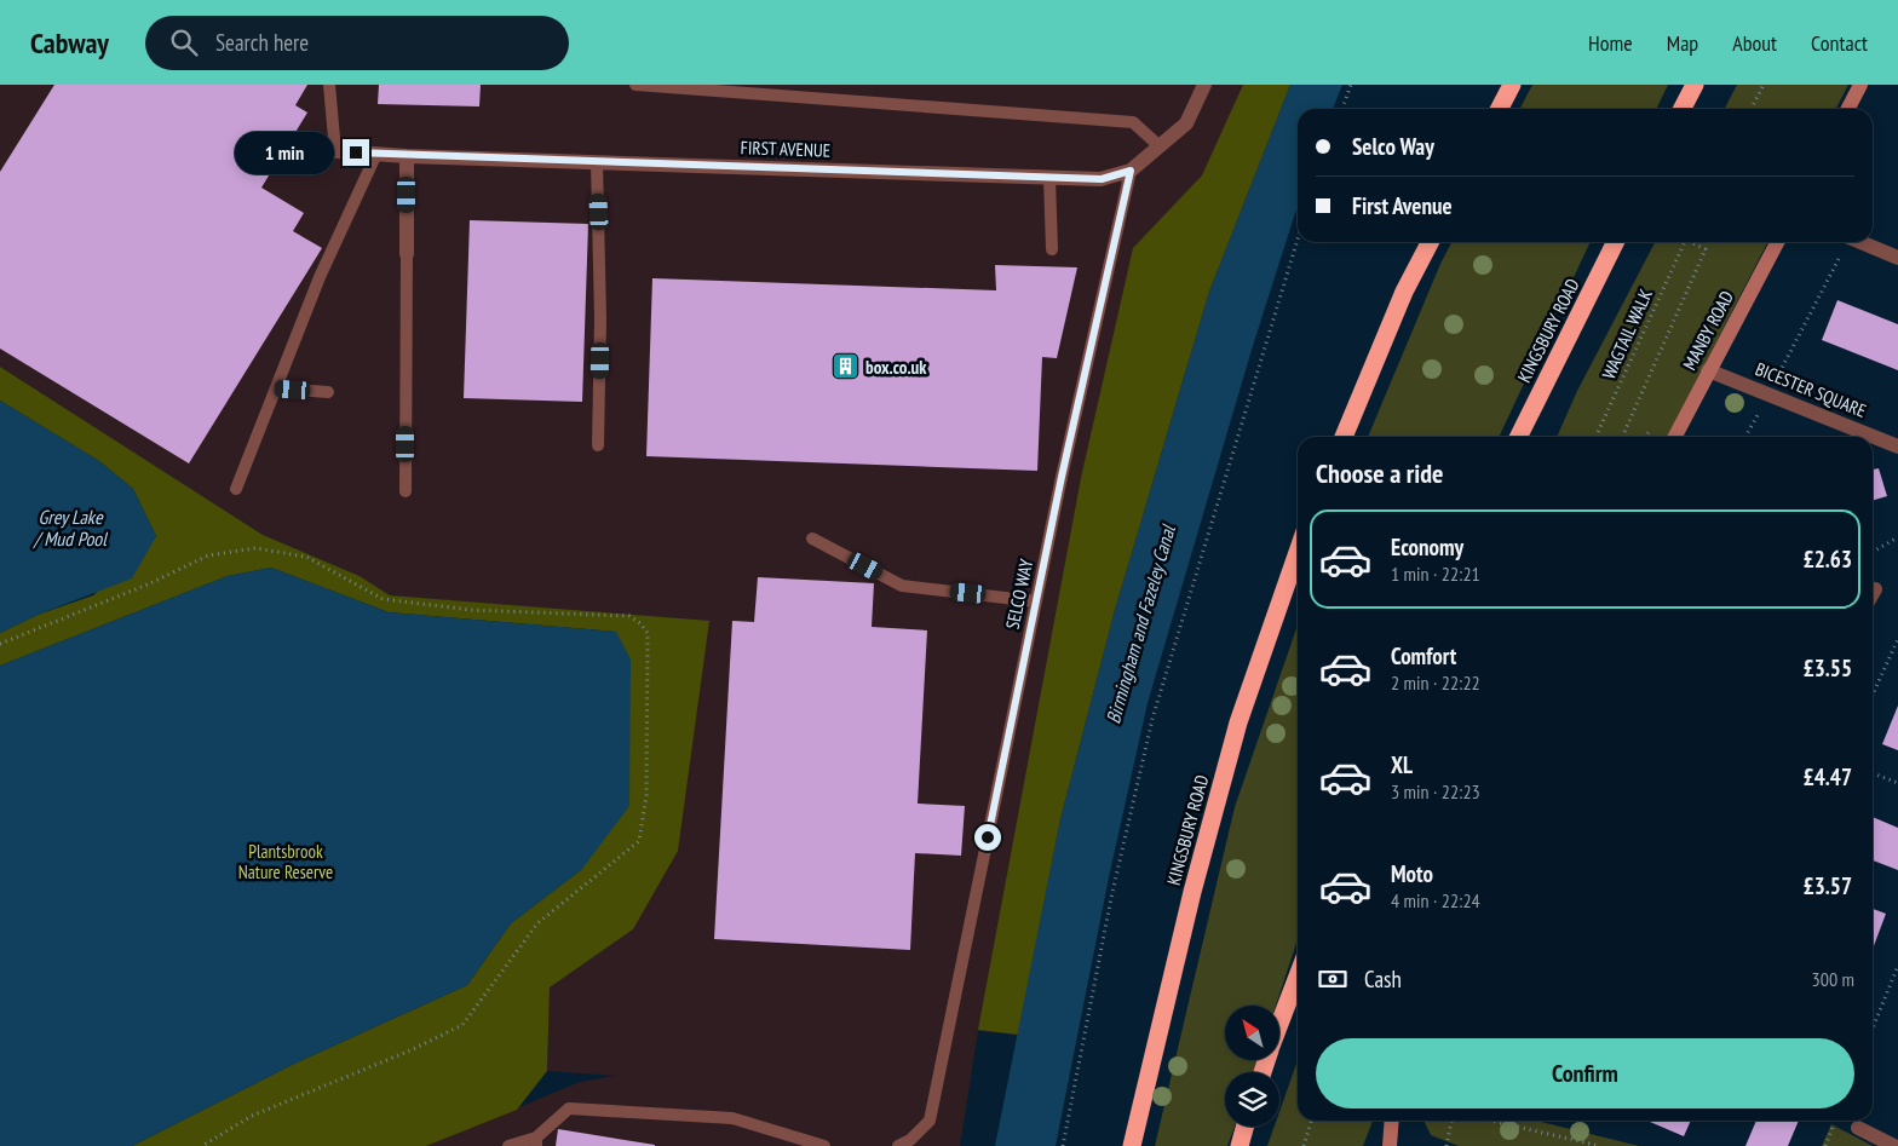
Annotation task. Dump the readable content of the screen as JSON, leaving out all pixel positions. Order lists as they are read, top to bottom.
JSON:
{
  "streets": {
    "highway": ["KINGSBURY ROAD"],
    "street": ["FIRST AVENUE", "MANBY ROAD", "BICESTER SQUARE"],
    "lane": ["SELCO WAY"],
    "path": ["WAGTAIL WALK"]
  },
  "crossings": [
    ["FIRST AVENUE", "SELCO WAY"],
    ["MANBY ROAD", "BICESTER SQUARE"]
  ],
  "water": ["Grey Lake / Mud Pool", "Birmingham and Fazeley Canal"],
  "parks": ["Plantsbrook Nature Reserve"],
  "places": {
    "building": ["box.co.uk"]
  },
  "north": "top left",
  "page": {
    "header": "Cabway",
    "search": "Search here",
    "nav": [
      "Home",
      "Map",
      "About",
      "Contact"
    ],
    "banner": ["Selco Way", "First Avenue"],
    "bubble": "1 min",
    "heading": "Choose a ride",
    "list": [
      {
        "name": "Economy",
        "note": "1 min · 22:21",
        "value": "£2.63"
      },
      {
        "name": "Comfort",
        "note": "2 min · 22:22",
        "value": "£3.55"
      },
      {
        "name": "XL",
        "note": "3 min · 22:23",
        "value": "£4.47"
      },
      {
        "name": "Moto",
        "note": "4 min · 22:24",
        "value": "£3.57"
      }
    ],
    "pay": ["Cash", "300 m"],
    "buttons": "Confirm"
  }
}
